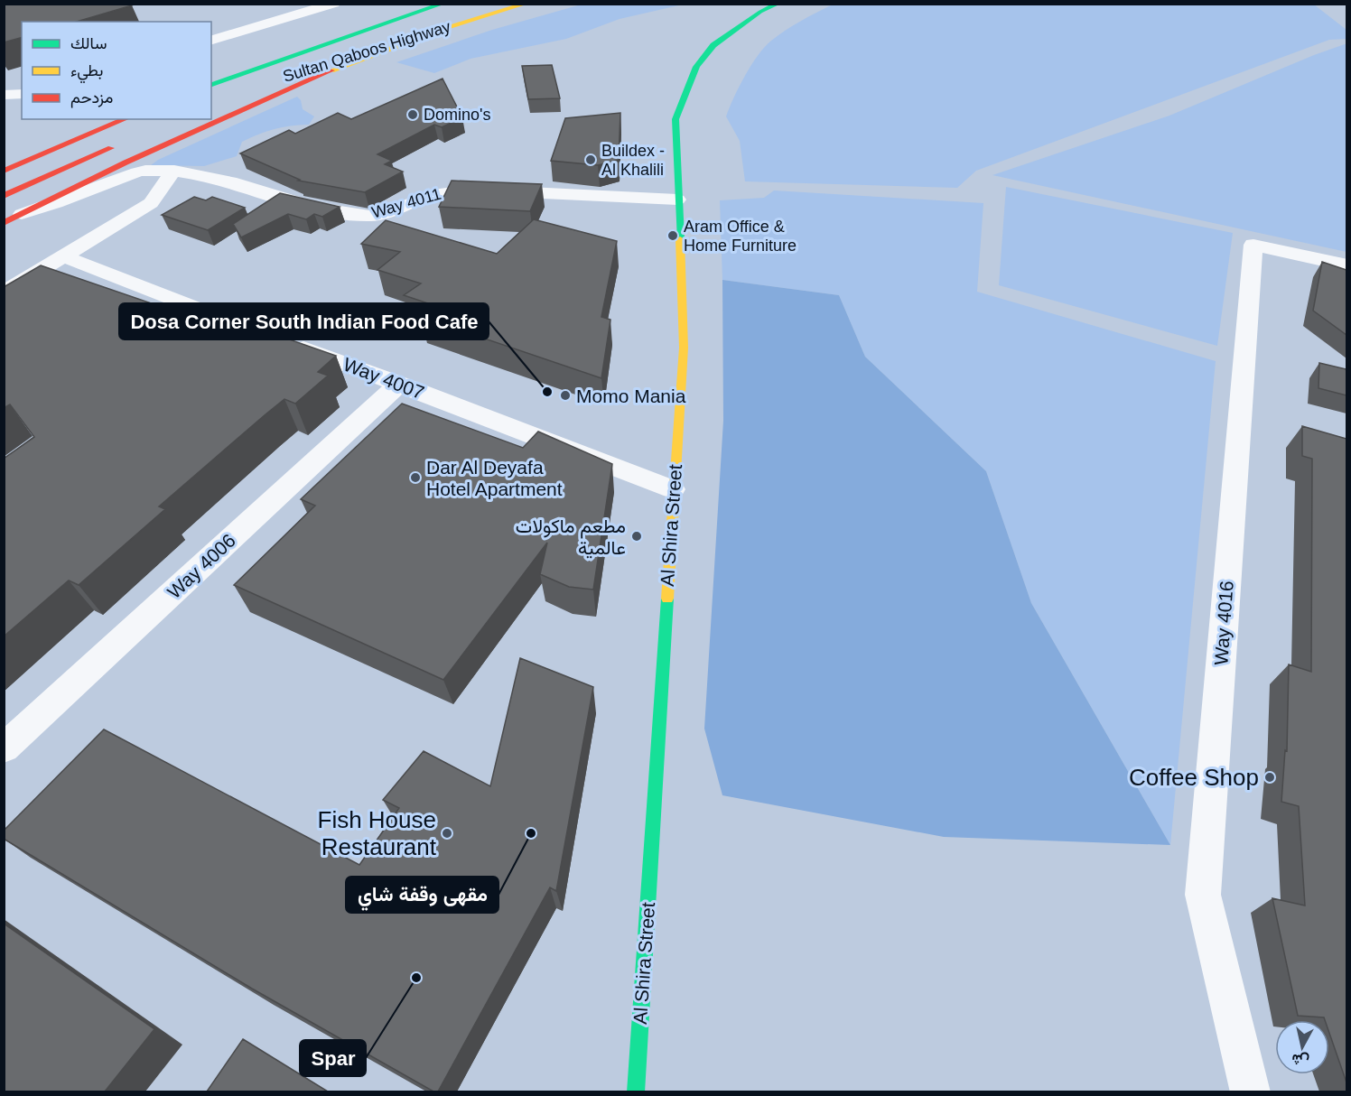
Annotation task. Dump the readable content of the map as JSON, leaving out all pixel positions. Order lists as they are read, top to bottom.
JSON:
{
  "streets": {
    "main road": ["Sultan Qaboos Highway", "Al Shira Street"],
    "street": [
      "Way 4011",
      "Way 4007",
      "Way 4006",
      "Way 4016"
    ]
  },
  "crossings": [
    ["Way 4011", "Al Shira Street"],
    ["Way 4007", "Al Shira Street"],
    ["Way 4007", "Way 4006"]
  ],
  "places": [
    "Domino's",
    "Buildex - Al Khalili",
    "Aram Office & Home Furniture",
    "Dosa Corner South Indian Food Cafe",
    "Momo Mania",
    "Dar Al Deyafa Hotel Apartment",
    "مطعم ماكولات عالمية",
    "Coffee Shop",
    "Fish House Restaurant",
    "مقهى وقفة شاي",
    "Spar"
  ],
  "legend": ["سالك", "بطيء", "مزدحم"],
  "north": "bottom"
}
